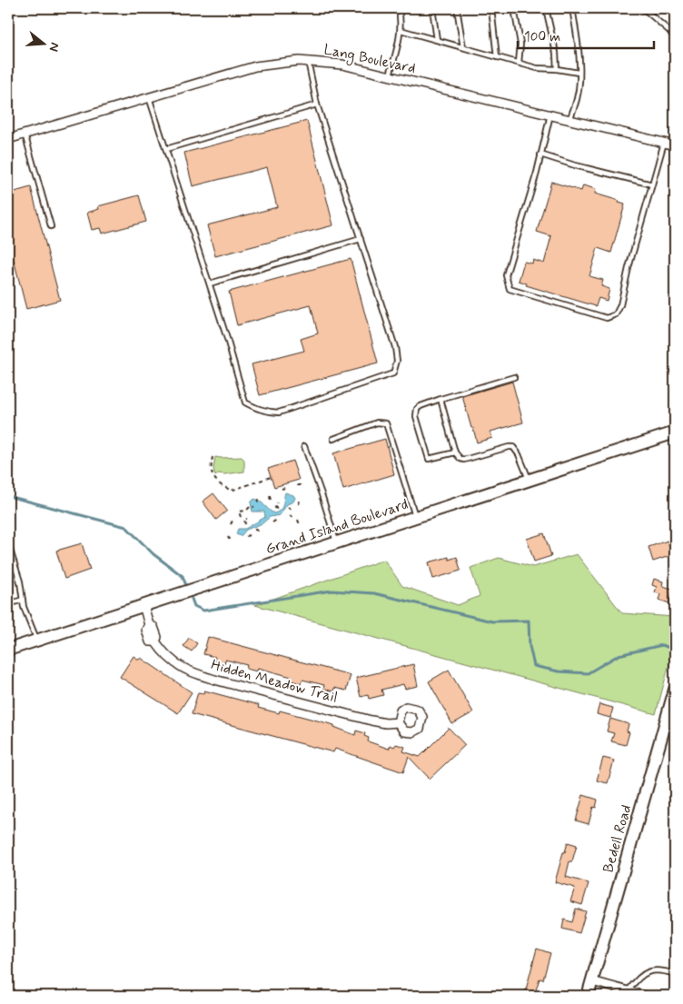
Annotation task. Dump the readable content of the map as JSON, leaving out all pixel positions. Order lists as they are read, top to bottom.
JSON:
{
  "streets": {
    "main road": ["Grand Island Boulevard", "Bedell Road"],
    "street": ["Lang Boulevard", "Hidden Meadow Trail"]
  },
  "crossings": [
    ["Grand Island Boulevard", "Hidden Meadow Trail"]
  ],
  "scale_bar": "100 m",
  "north": "right"
}
